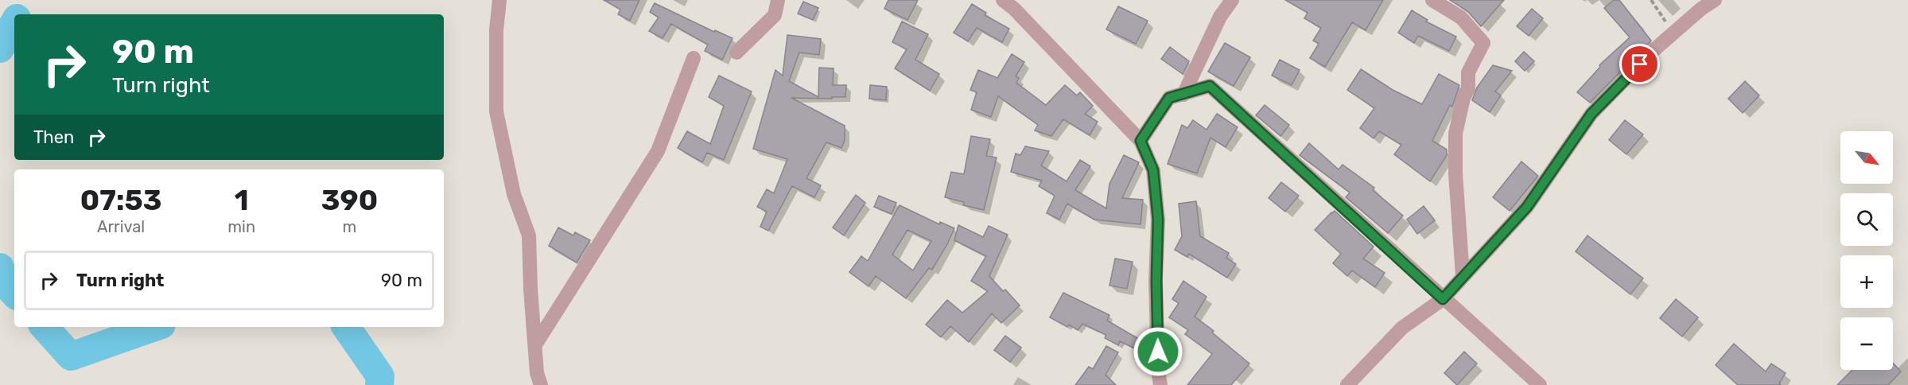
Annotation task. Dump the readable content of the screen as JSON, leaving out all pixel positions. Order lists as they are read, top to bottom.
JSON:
{
  "north": "bottom right",
  "page": {
    "turn": ["90 m", "Turn right"],
    "then": "Then",
    "map_buttons": ["+", "−"],
    "eta": [
      "07:53",
      "Arrival",
      "1",
      "min",
      "390",
      "m"
    ],
    "list": [
      {
        "name": "Turn right",
        "value": "90 m"
      }
    ]
  }
}
